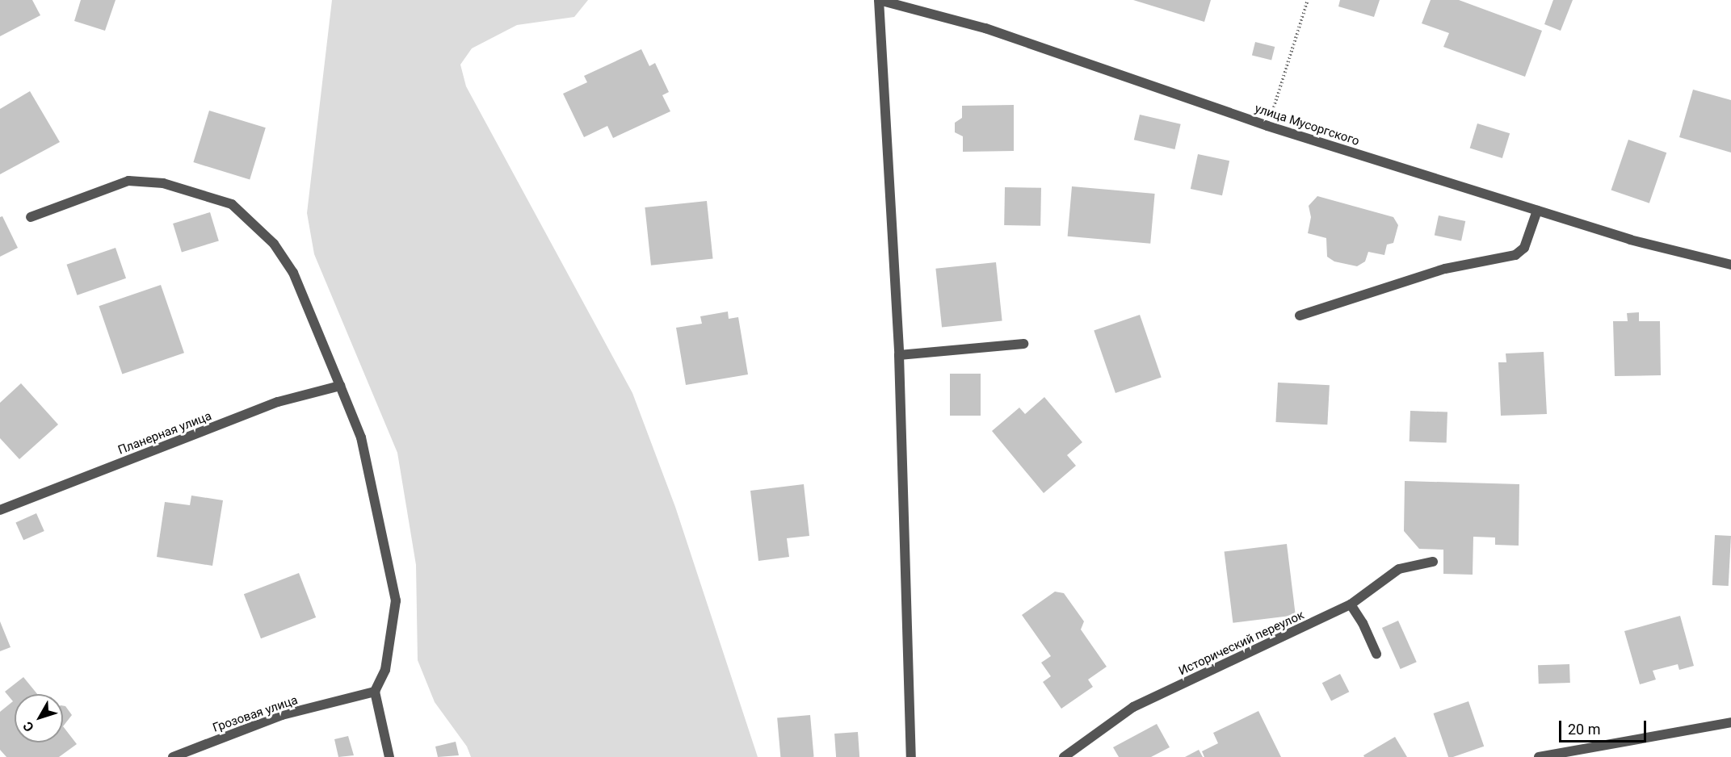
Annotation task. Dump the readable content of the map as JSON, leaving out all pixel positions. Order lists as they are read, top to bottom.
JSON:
{
  "streets": {
    "street": [
      "улица Мусоргского",
      "Планерная улица",
      "Исторический переулок",
      "Грозовая улица"
    ]
  },
  "scale_bar": "20 m",
  "north": "bottom left"
}
